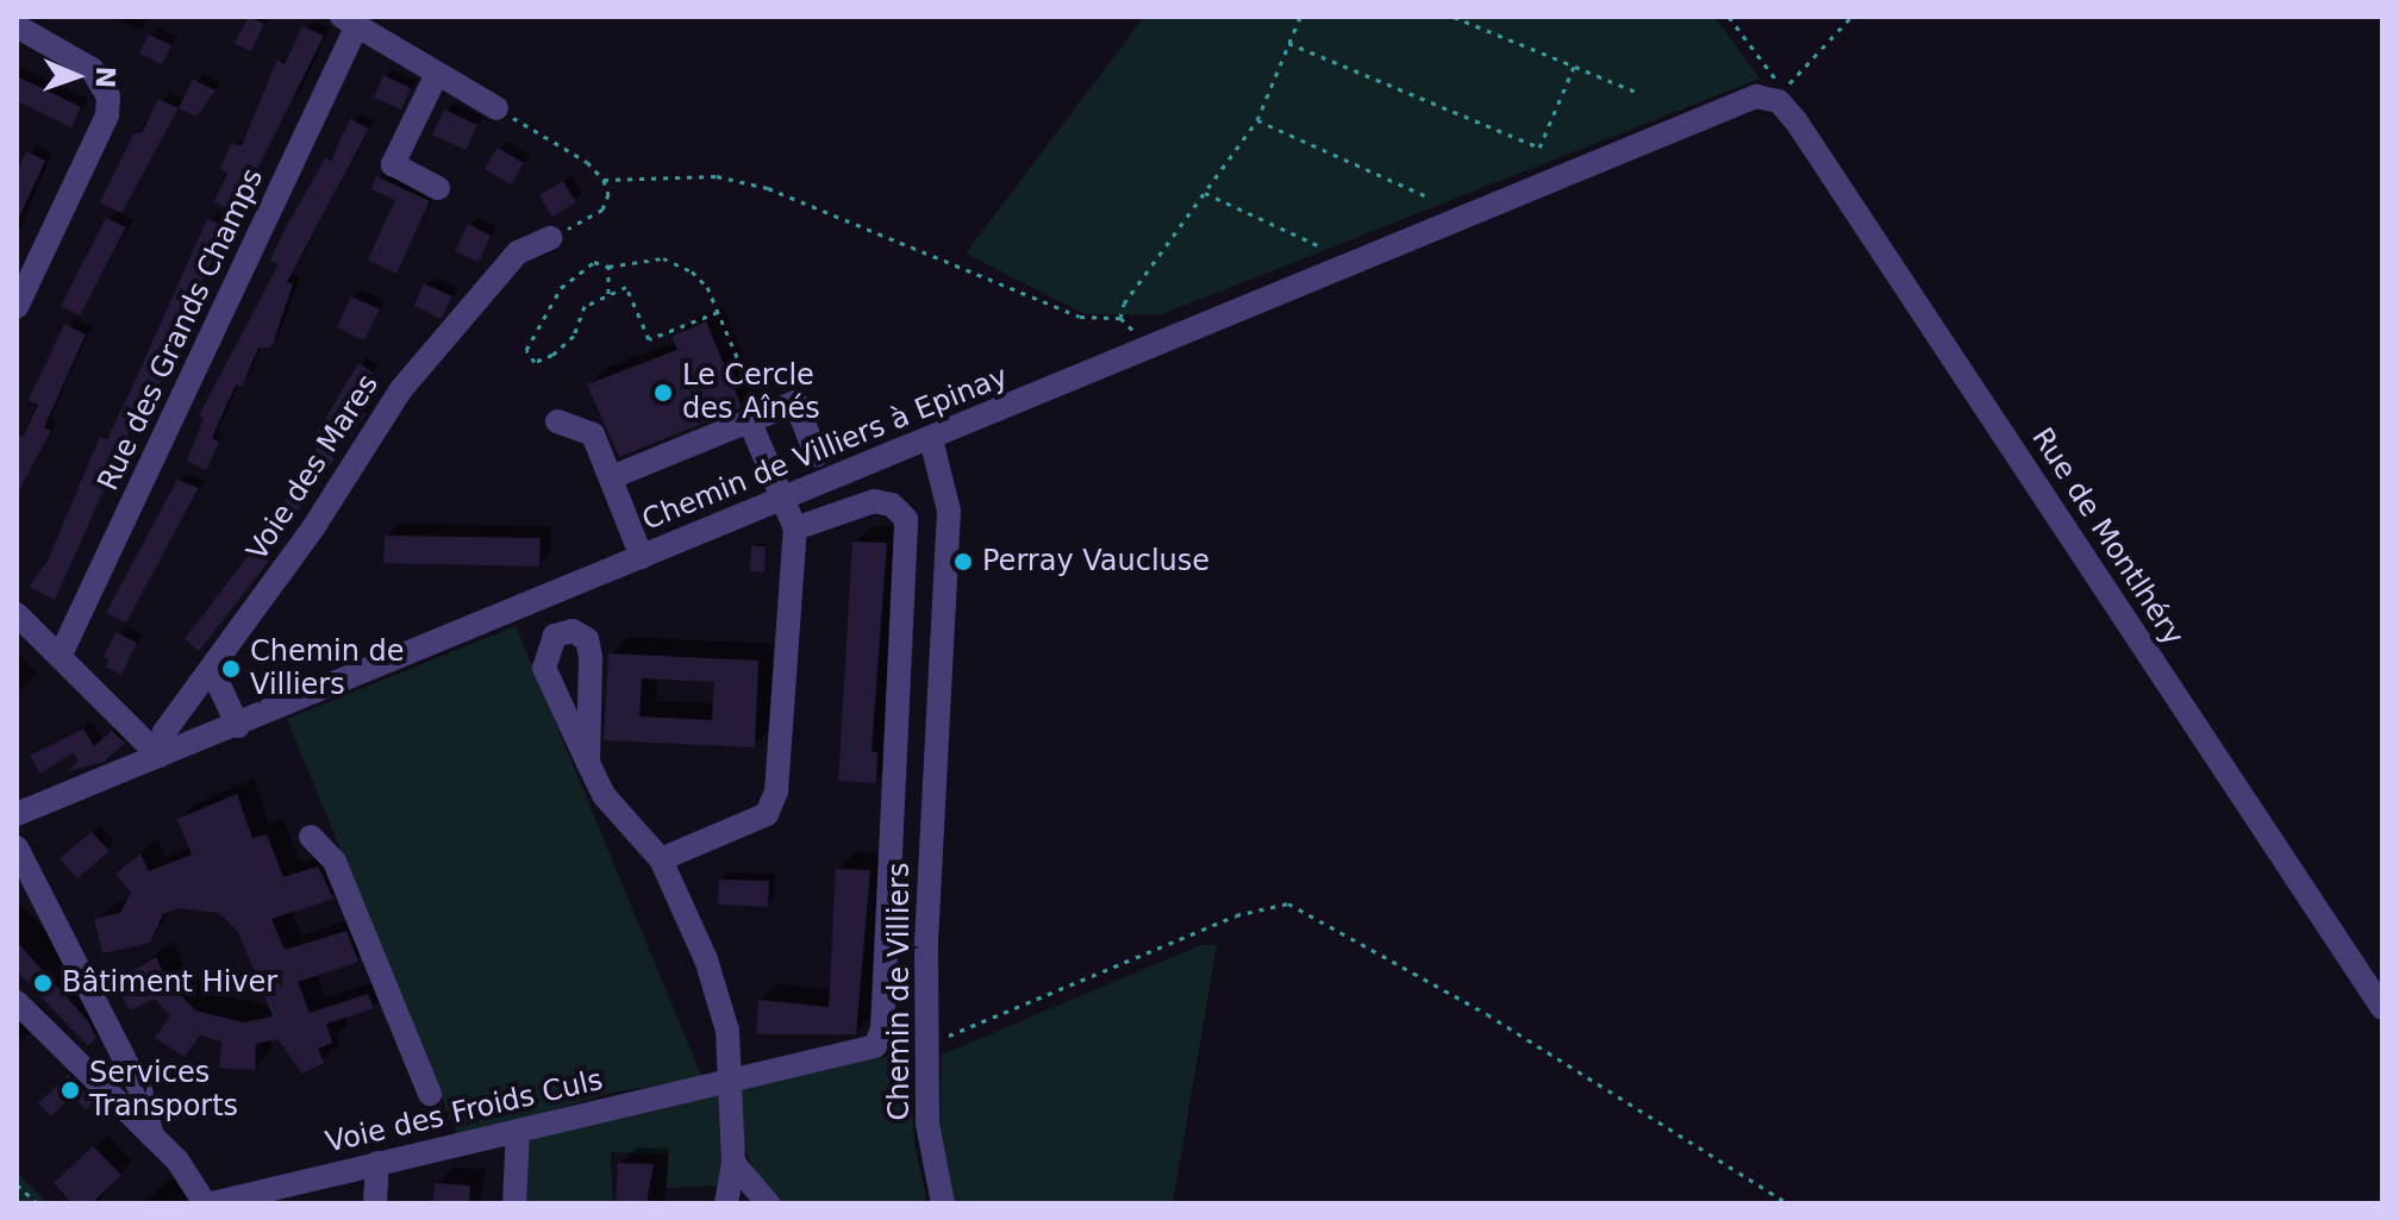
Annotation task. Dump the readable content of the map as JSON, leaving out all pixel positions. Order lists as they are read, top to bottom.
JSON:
{
  "streets": {
    "street": [
      "Rue des Grands Champs",
      "Chemin de Villiers à Epinay",
      "Voie des Mares",
      "Rue de Montlhéry",
      "Chemin de Villiers",
      "Voie des Froids Culs"
    ]
  },
  "crossings": [
    ["Chemin de Villiers à Epinay", "Voie des Mares"],
    ["Chemin de Villiers à Epinay", "Rue de Montlhéry"],
    ["Chemin de Villiers à Epinay", "Chemin de Villiers"]
  ],
  "places": [
    "Le Cercle des Aînés",
    "Perray Vaucluse",
    "Chemin de Villiers",
    "Bâtiment Hiver",
    "Services Transports"
  ],
  "north": "right"
}
